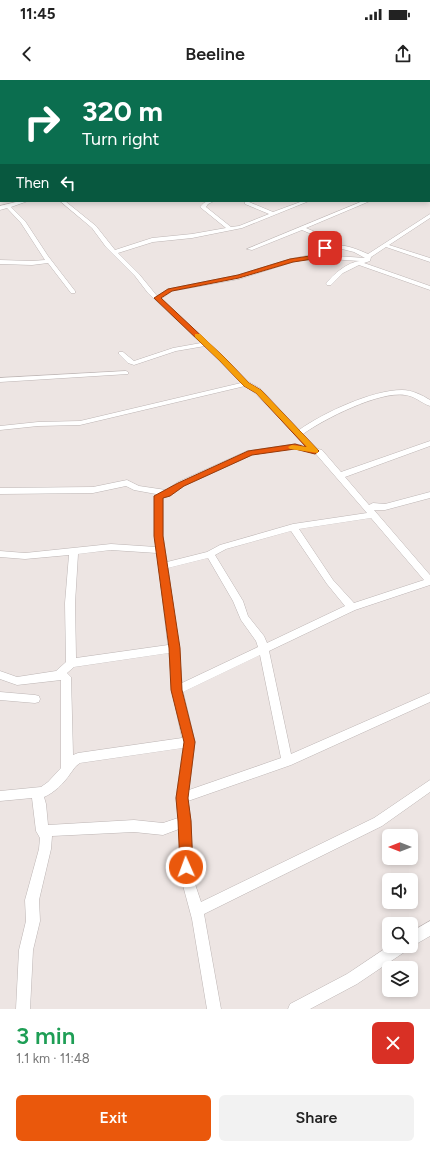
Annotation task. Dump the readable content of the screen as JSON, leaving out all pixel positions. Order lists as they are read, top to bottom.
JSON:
{
  "north": "left",
  "page": {
    "status": "11:45",
    "header": "Beeline",
    "turn": ["320 m", "Turn right"],
    "then": "Then",
    "heading": ["3 min", "1.1 km · 11:48"],
    "buttons": ["Exit", "Share"]
  }
}
